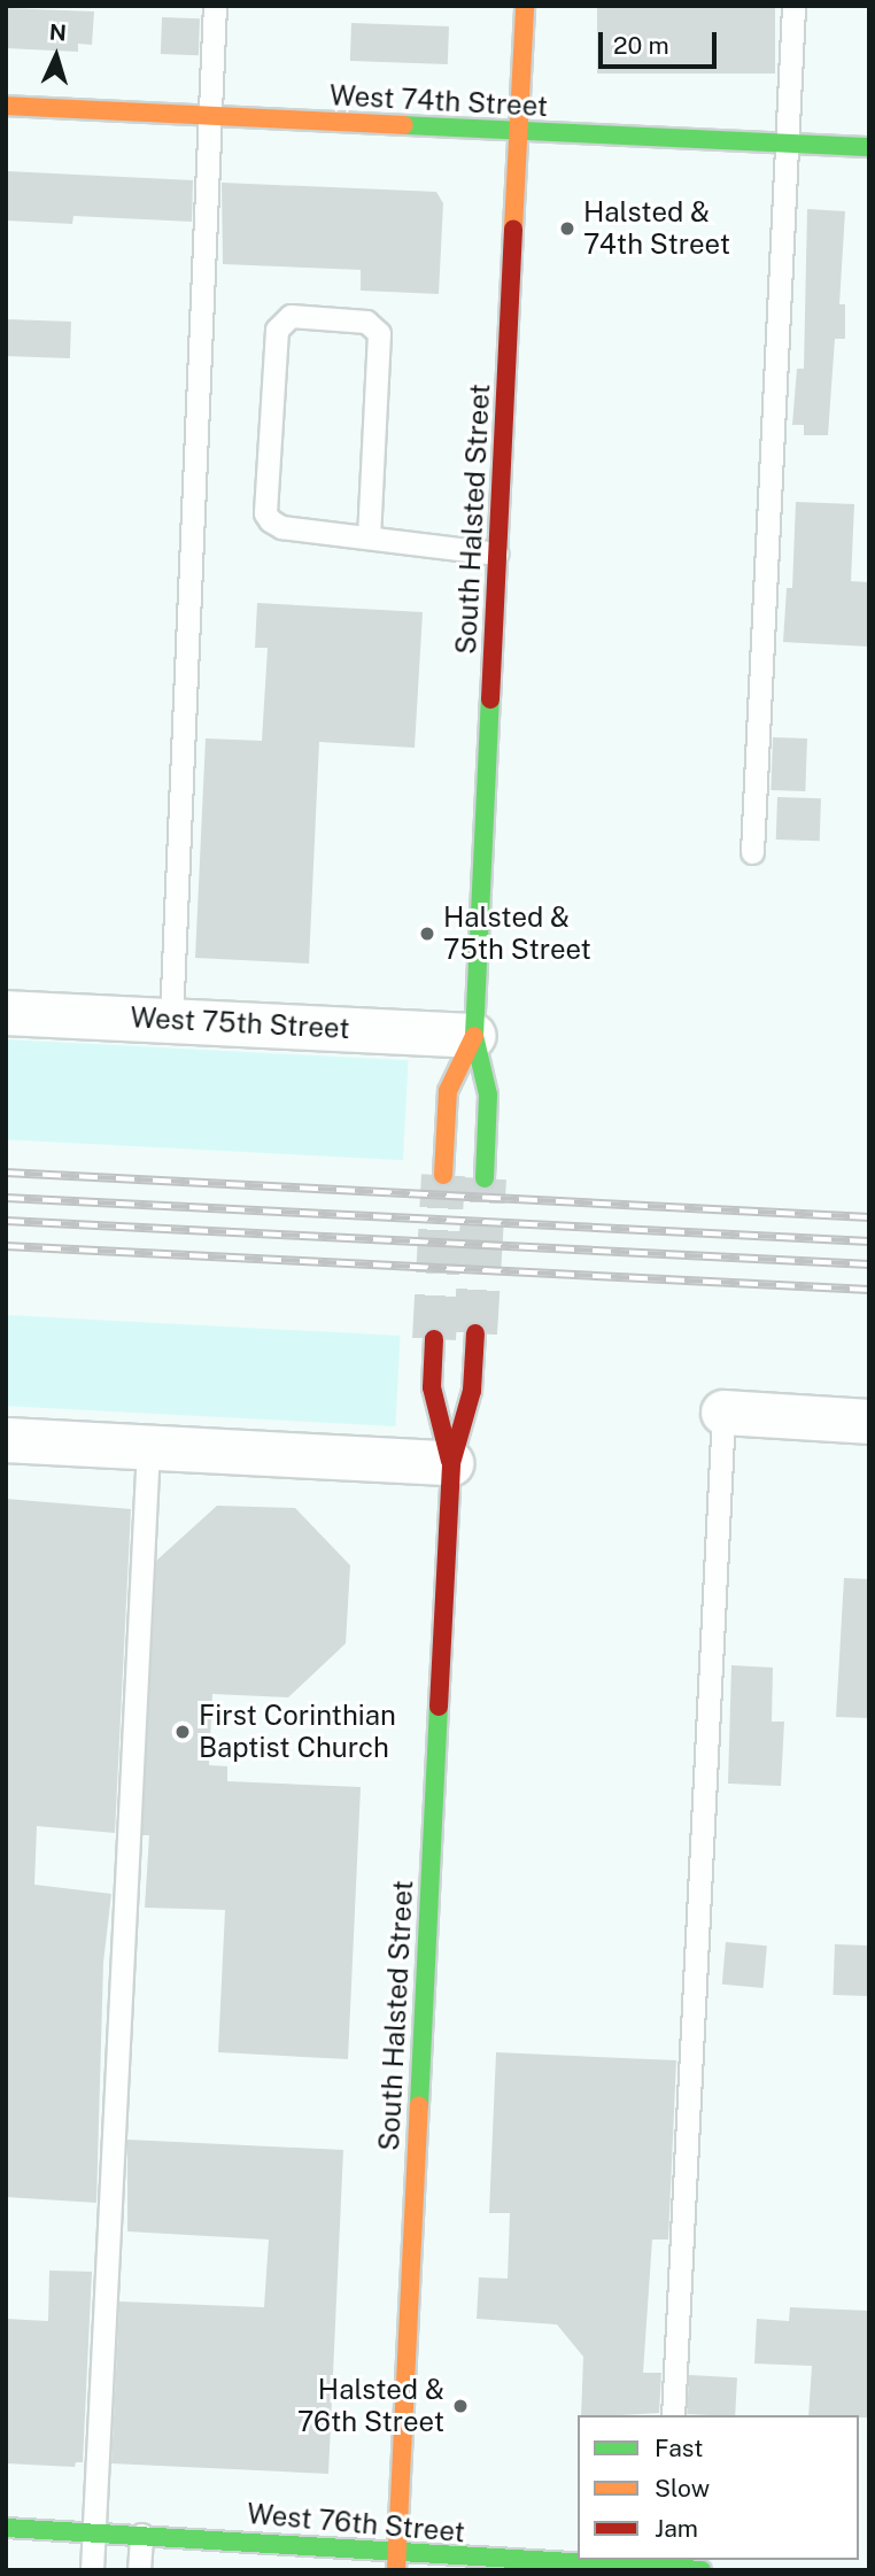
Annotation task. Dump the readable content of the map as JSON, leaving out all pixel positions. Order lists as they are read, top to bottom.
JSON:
{
  "streets": {
    "main road": ["West 74th Street", "South Halsted Street", "West 76th Street"],
    "street": ["West 75th Street"]
  },
  "crossings": [
    ["West 74th Street", "South Halsted Street"],
    ["South Halsted Street", "West 75th Street"],
    ["South Halsted Street", "West 76th Street"]
  ],
  "places": [
    "Halsted & 74th Street",
    "Halsted & 75th Street",
    "First Corinthian Baptist Church",
    "Halsted & 76th Street"
  ],
  "legend": ["Fast", "Slow", "Jam"],
  "scale_bar": "20 m",
  "north": "top"
}
